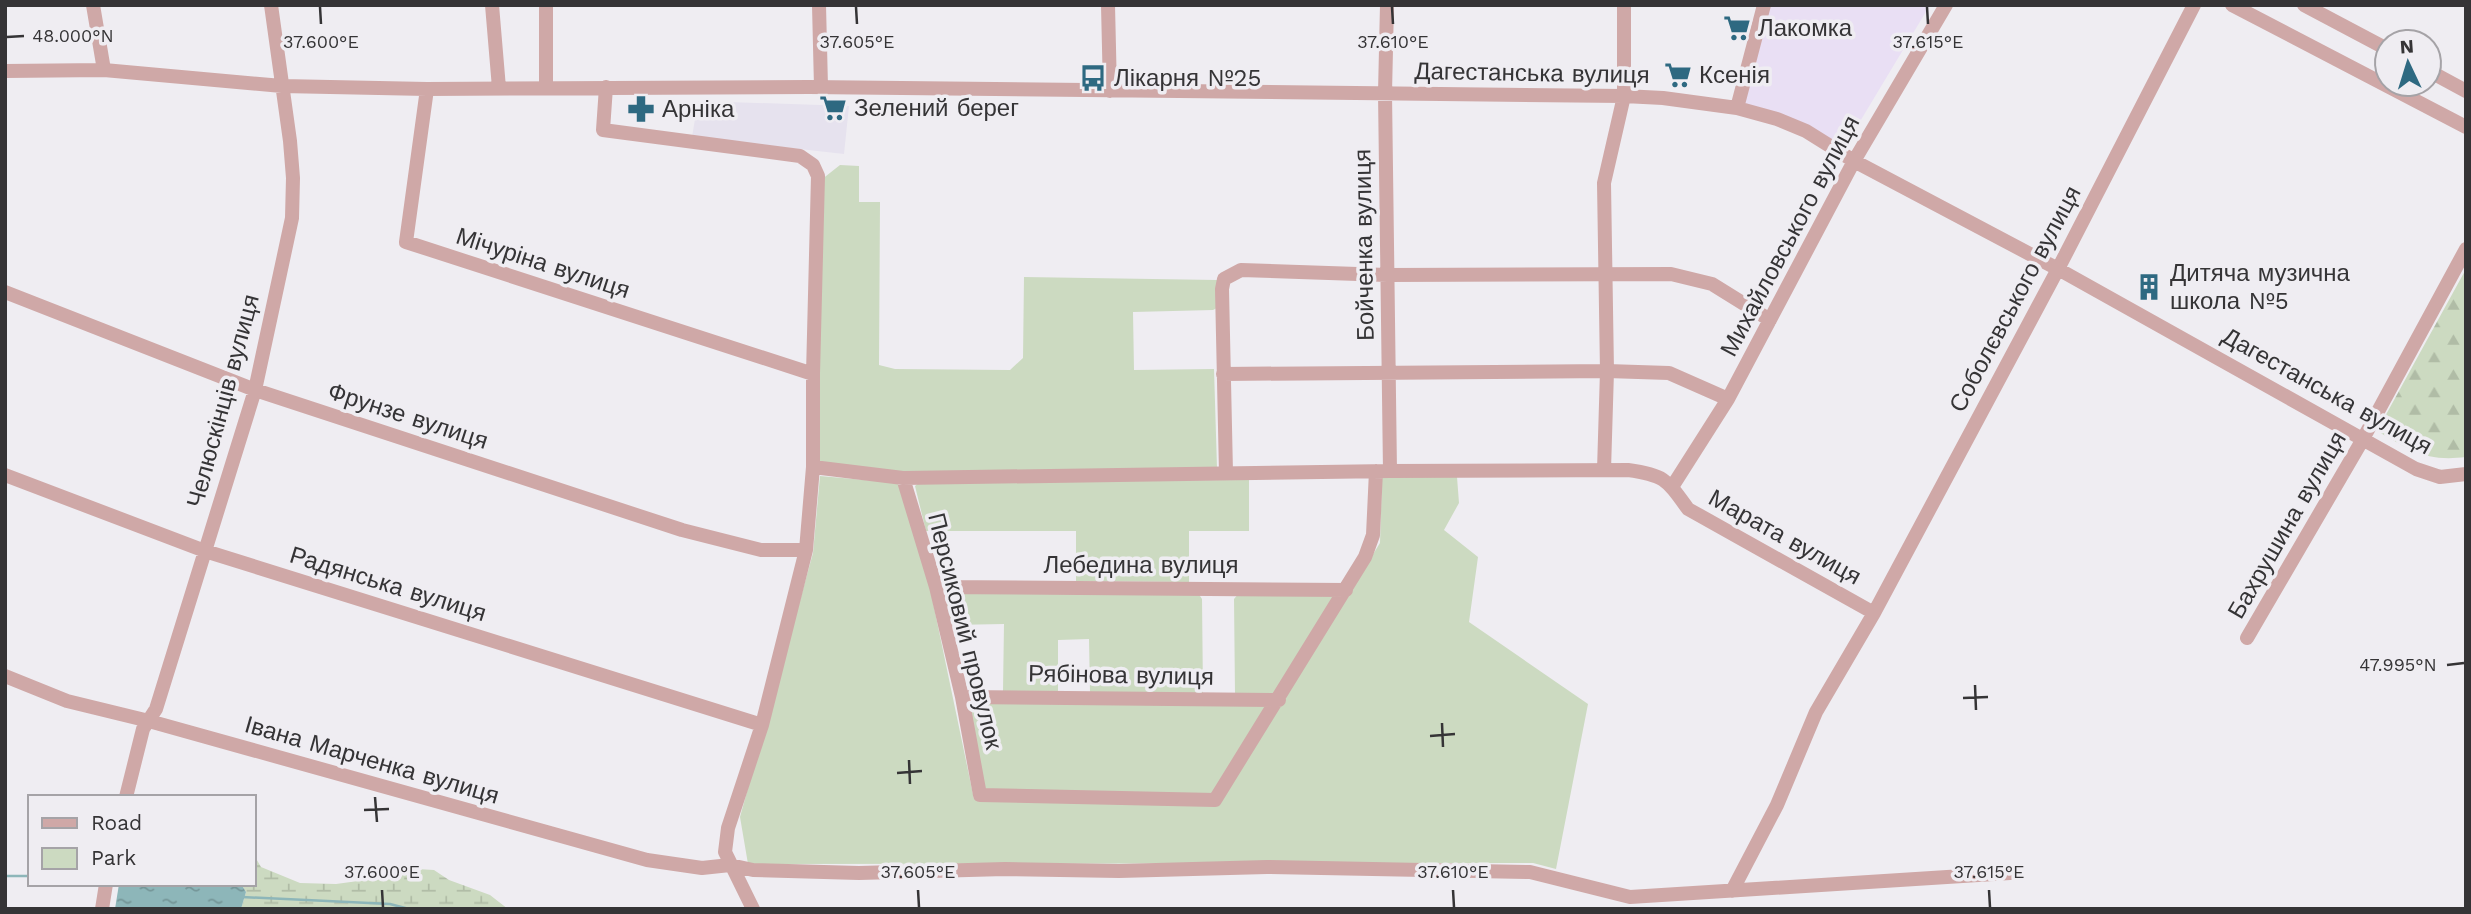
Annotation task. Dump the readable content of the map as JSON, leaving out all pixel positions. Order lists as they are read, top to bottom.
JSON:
{
  "streets": {
    "street": [
      "Дагестанська вулиця",
      "Михайловського вулиця",
      "Бойченка вулиця",
      "Мічуріна вулиця",
      "Соболєвського вулиця",
      "Челюскінців вулиця",
      "Фрунзе вулиця",
      "Бахрушина вулиця",
      "Марата вулиця",
      "Лебедина вулиця",
      "Радянська вулиця",
      "Персиковий провулок",
      "Рябінова вулиця",
      "Івана Марченка вулиця"
    ]
  },
  "crossings": [
    ["Дагестанська вулиця", "Михайловського вулиця"],
    ["Дагестанська вулиця", "Бойченка вулиця"],
    ["Дагестанська вулиця", "Мічуріна вулиця"],
    ["Дагестанська вулиця", "Соболєвського вулиця"],
    ["Дагестанська вулиця", "Челюскінців вулиця"],
    ["Дагестанська вулиця", "Бахрушина вулиця"],
    ["Михайловського вулиця", "Марата вулиця"],
    ["Бойченка вулиця", "Марата вулиця"],
    ["Бойченка вулиця", "Лебедина вулиця"],
    ["Бойченка вулиця", "Персиковий провулок"],
    ["Бойченка вулиця", "Рябінова вулиця"],
    ["Соболєвського вулиця", "Марата вулиця"],
    ["Соболєвського вулиця", "Івана Марченка вулиця"],
    ["Челюскінців вулиця", "Фрунзе вулиця"],
    ["Челюскінців вулиця", "Радянська вулиця"],
    ["Челюскінців вулиця", "Івана Марченка вулиця"],
    ["Марата вулиця", "Персиковий провулок"],
    ["Лебедина вулиця", "Персиковий провулок"],
    ["Персиковий провулок", "Рябінова вулиця"]
  ],
  "places": {
    "supermarket": ["Лакомка", "Ксенія", "Зелений берег"],
    "bus stop": ["Лікарня №25"],
    "pharmacy": ["Арніка"],
    "building": ["Дитяча музична школа №5"]
  },
  "legend": ["Road", "Park"],
  "north": "top",
  "coordinates": [
    "48.000°N",
    "37.600°E",
    "37.605°E",
    "37.610°E",
    "37.615°E",
    "47.995°N"
  ]
}
